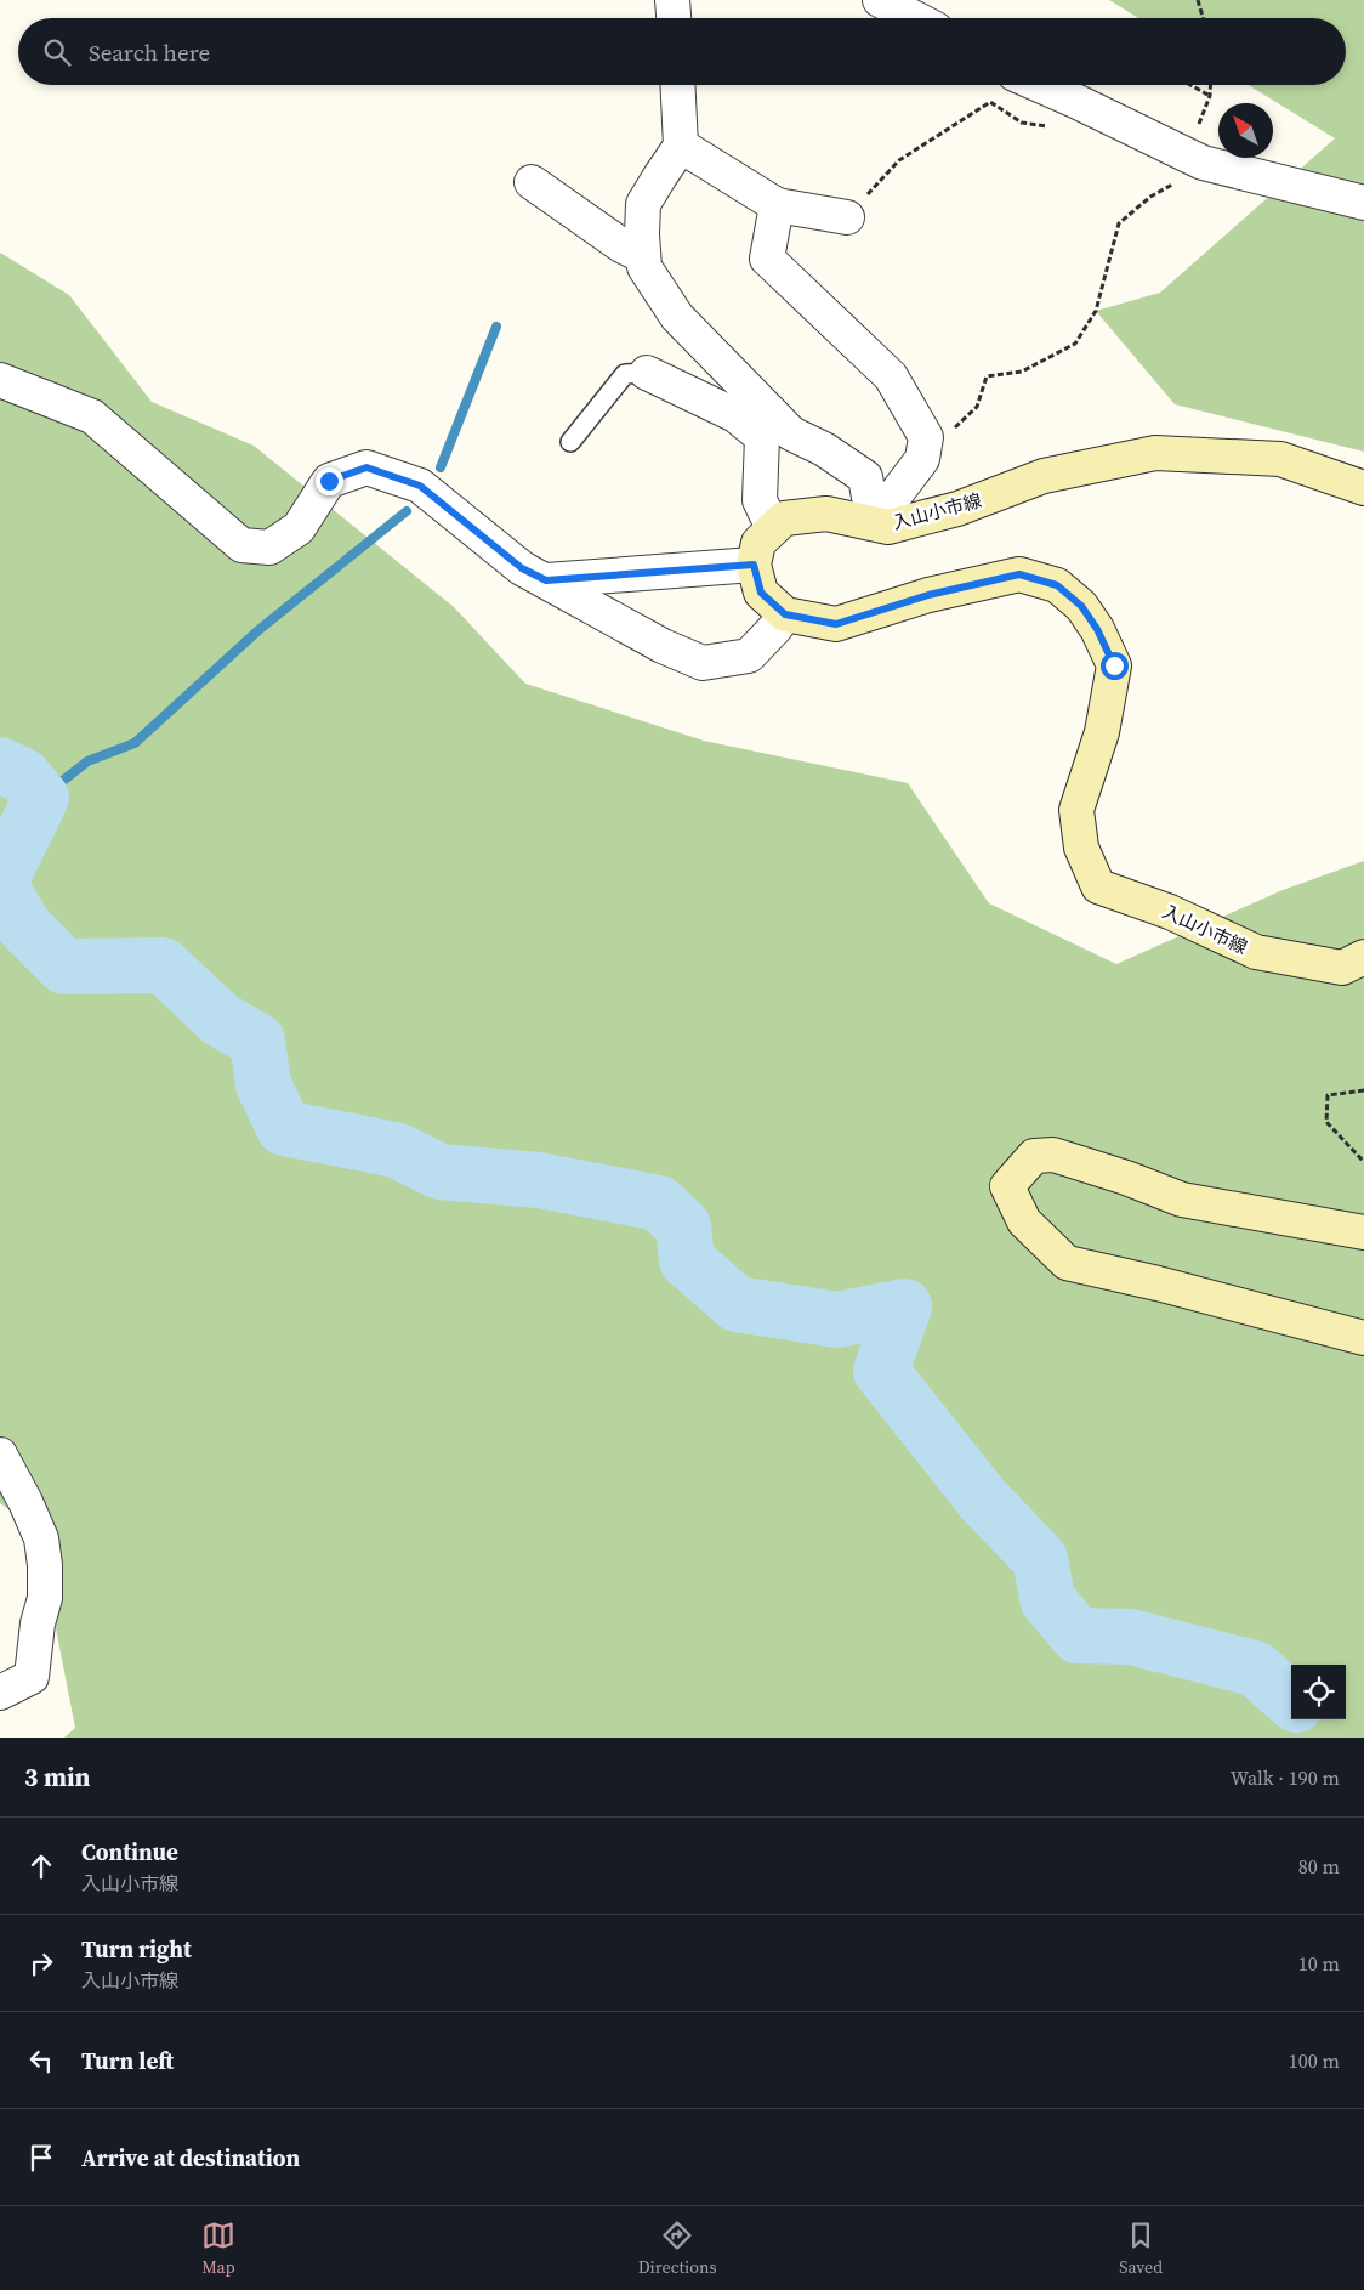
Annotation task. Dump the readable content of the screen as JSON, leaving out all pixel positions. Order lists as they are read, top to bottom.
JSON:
{
  "streets": {
    "main road": ["入山小市線"]
  },
  "north": "top left",
  "page": {
    "search": "Search here",
    "heading": ["3 min", "Walk · 190 m"],
    "list": [
      ["Continue", "入山小市線", "80 m"],
      ["Turn right", "入山小市線", "10 m"],
      ["Turn left", "100 m"],
      "Arrive at destination"
    ],
    "nav": ["Map", "Directions", "Saved"]
  }
}
